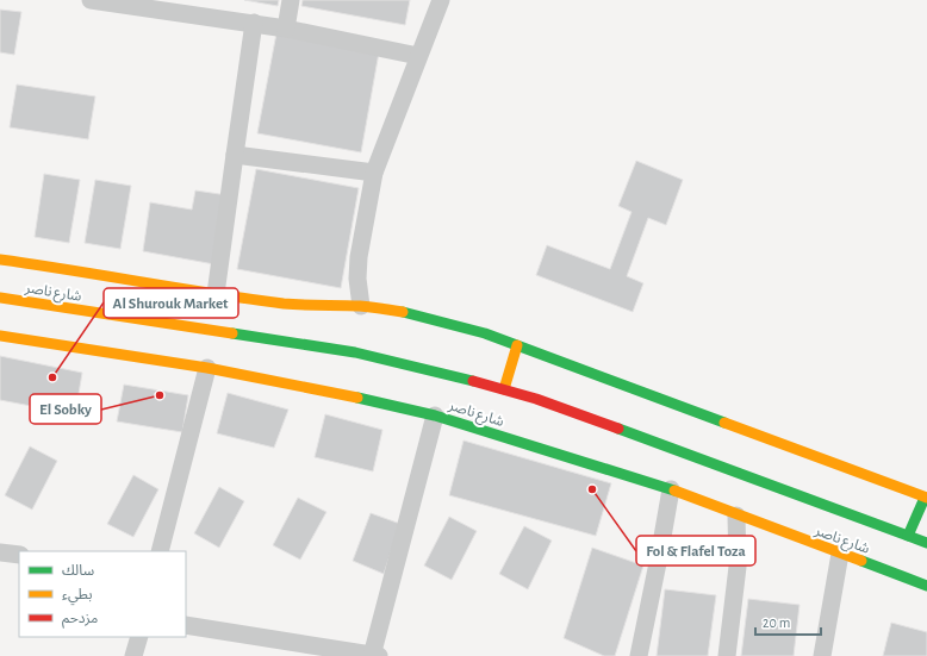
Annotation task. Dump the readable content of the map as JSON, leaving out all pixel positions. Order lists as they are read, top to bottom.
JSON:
{
  "streets": {
    "main road": ["شارع ناصر"]
  },
  "places": ["Al Shurouk Market", "El Sobky", "Fol & Flafel Toza"],
  "legend": ["سالك", "بطيء", "مزدحم"],
  "scale_bar": "20 m"
}
